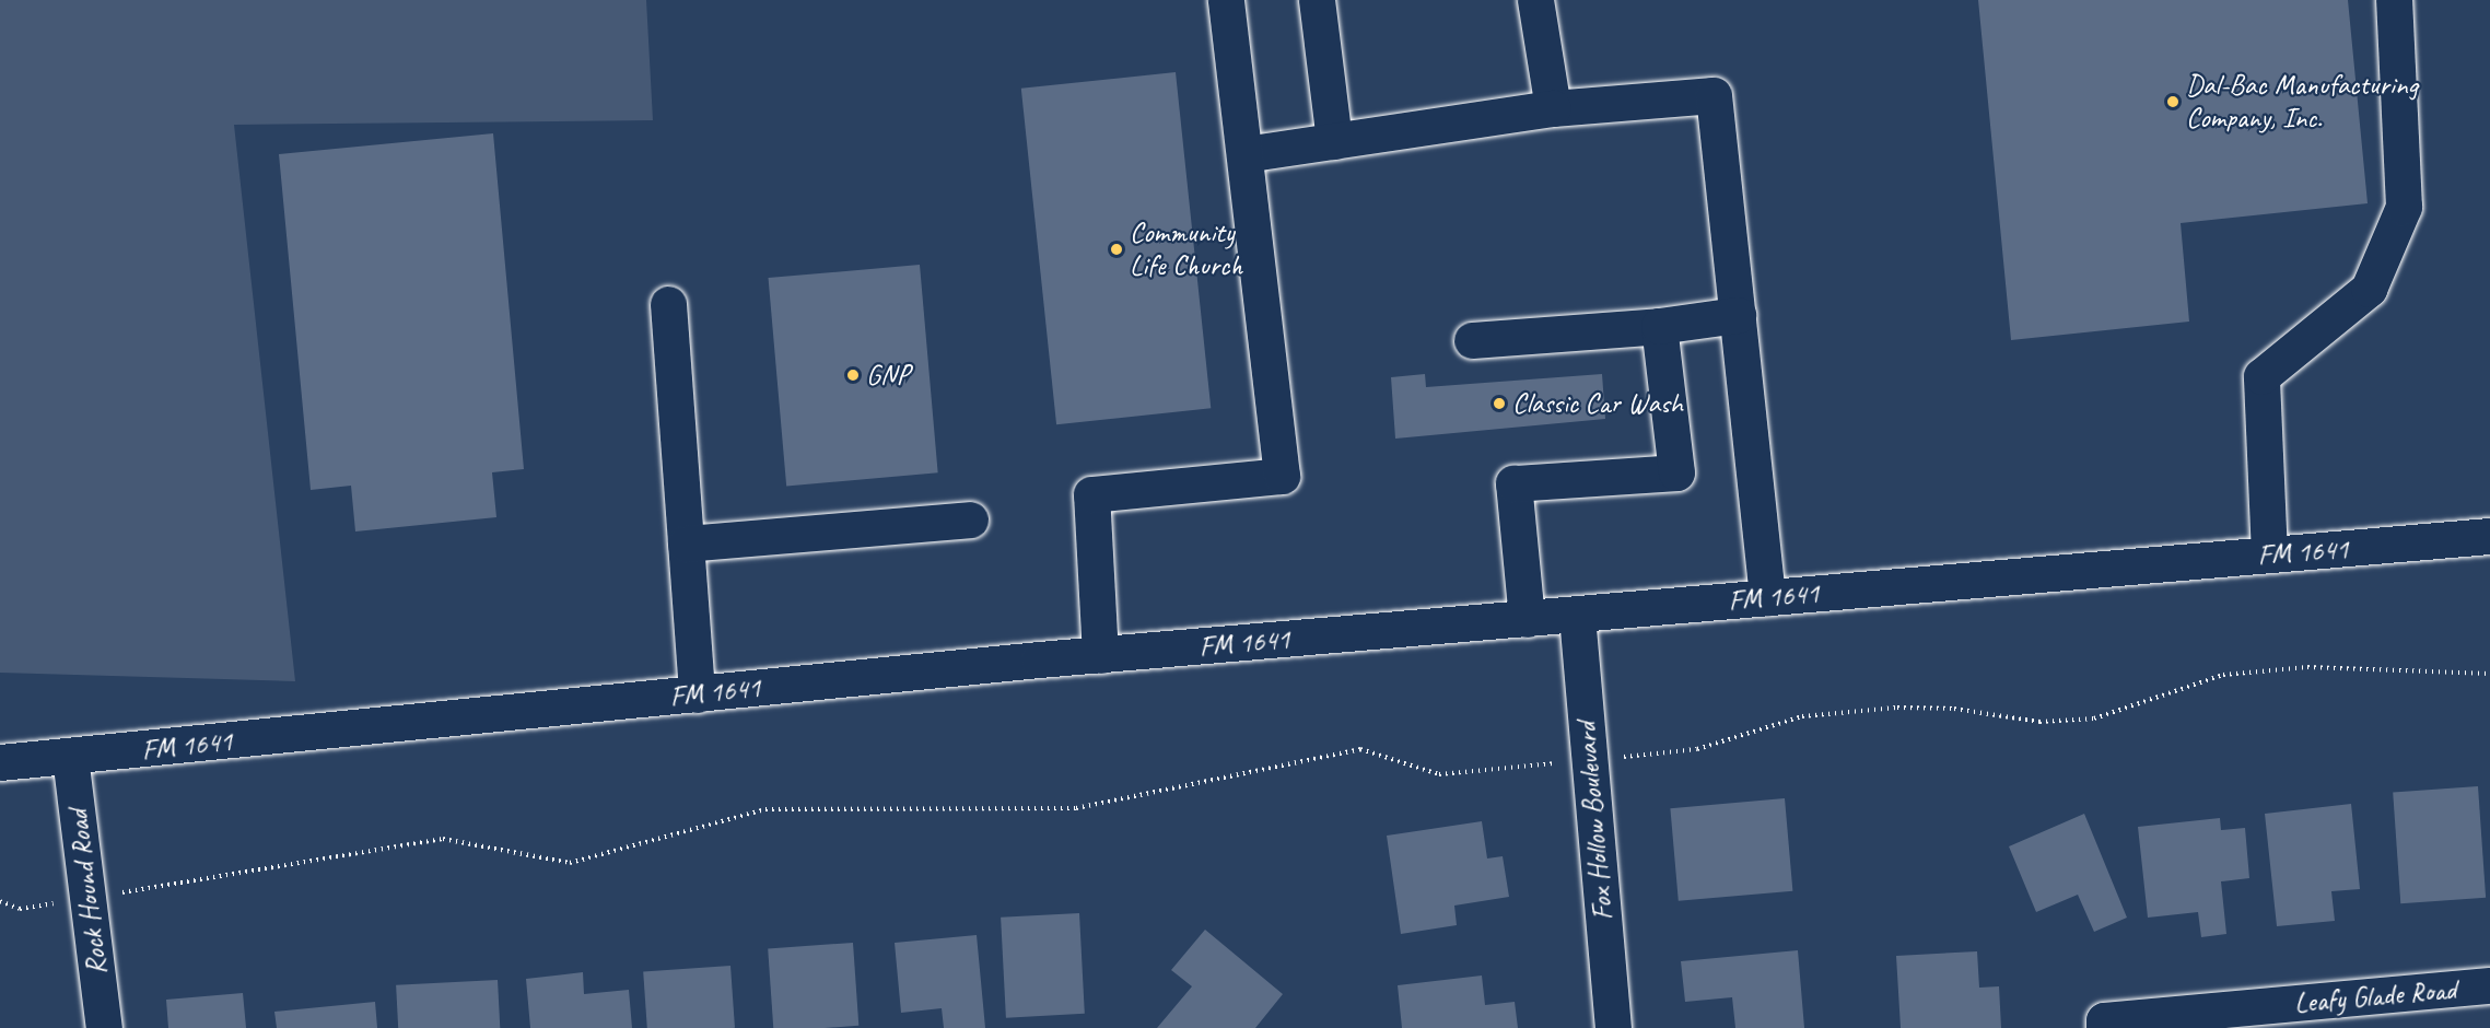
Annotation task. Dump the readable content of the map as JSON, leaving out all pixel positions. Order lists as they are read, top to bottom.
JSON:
{
  "streets": {
    "main road": [
      "FM 1641",
      "Fox Hollow Boulevard",
      "Rock Hound Road",
      "Leafy Glade Road"
    ]
  },
  "crossings": [
    ["FM 1641", "Fox Hollow Boulevard"],
    ["FM 1641", "Rock Hound Road"]
  ],
  "places": [
    "Dal-Bac Manufacturing Company, Inc.",
    "Community Life Church",
    "GNP",
    "Classic Car Wash"
  ]
}
